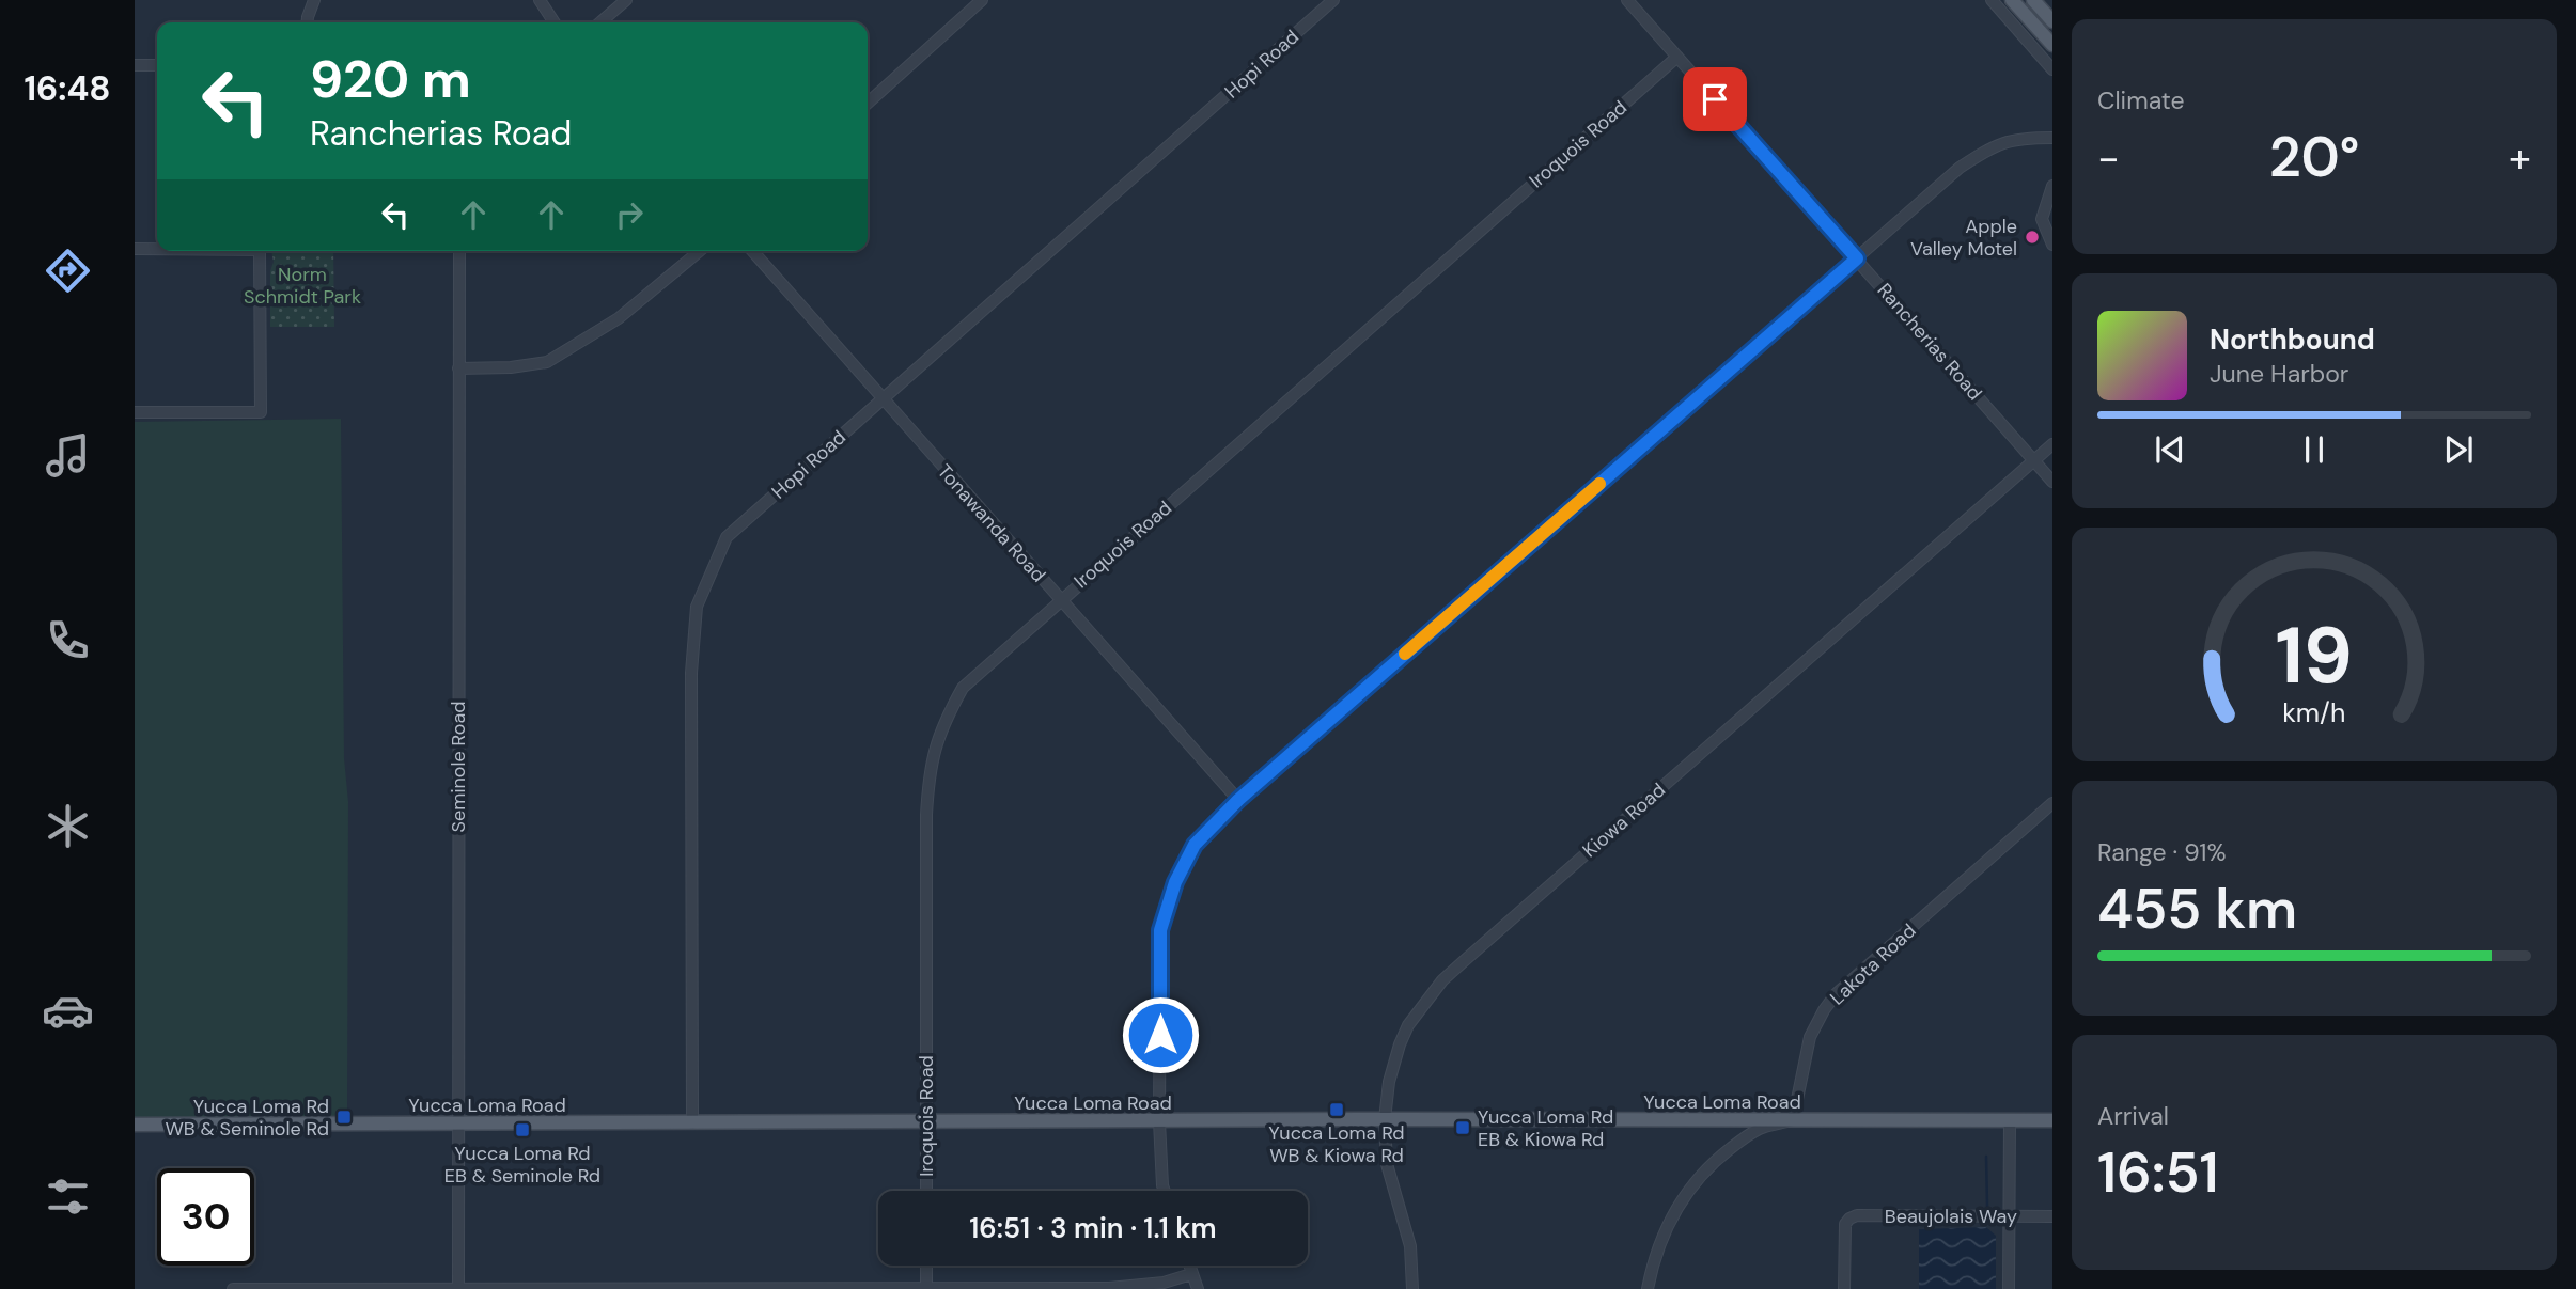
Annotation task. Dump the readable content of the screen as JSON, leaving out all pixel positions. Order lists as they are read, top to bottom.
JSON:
{
  "streets": {
    "main road": ["Yucca Loma Road"],
    "street": [
      "Hopi Road",
      "Iroquois Road",
      "Rancherias Road",
      "Tonawanda Road",
      "Seminole Road",
      "Kiowa Road",
      "Lakota Road",
      "Beaujolais Way"
    ]
  },
  "crossings": [
    ["Hopi Road", "Tonawanda Road"],
    ["Hopi Road", "Yucca Loma Road"],
    ["Iroquois Road", "Rancherias Road"],
    ["Iroquois Road", "Tonawanda Road"],
    ["Iroquois Road", "Yucca Loma Road"],
    ["Rancherias Road", "Kiowa Road"],
    ["Seminole Road", "Yucca Loma Road"],
    ["Kiowa Road", "Yucca Loma Road"],
    ["Lakota Road", "Yucca Loma Road"]
  ],
  "parks": ["Norm Schmidt Park"],
  "places": {
    "other": ["Apple Valley Motel"],
    "transit": [
      "Yucca Loma Rd WB & Kiowa Rd",
      "Yucca Loma Rd WB & Seminole Rd",
      "Yucca Loma Rd EB & Kiowa Rd",
      "Yucca Loma Rd EB & Seminole Rd"
    ]
  },
  "page": {
    "tabs": "16:48",
    "tile": [
      "Climate",
      ["Range · 91%", "455 km"],
      ["Arrival", "16:51"]
    ],
    "turn": ["920 m", "Rancherias Road"],
    "heat": ["−", "20°", "+"],
    "song": ["Northbound", "June Harbor"],
    "limit": "30",
    "trip": "16:51 · 3 min · 1.1 km",
    "gauge": ["19", "km/h"]
  }
}
